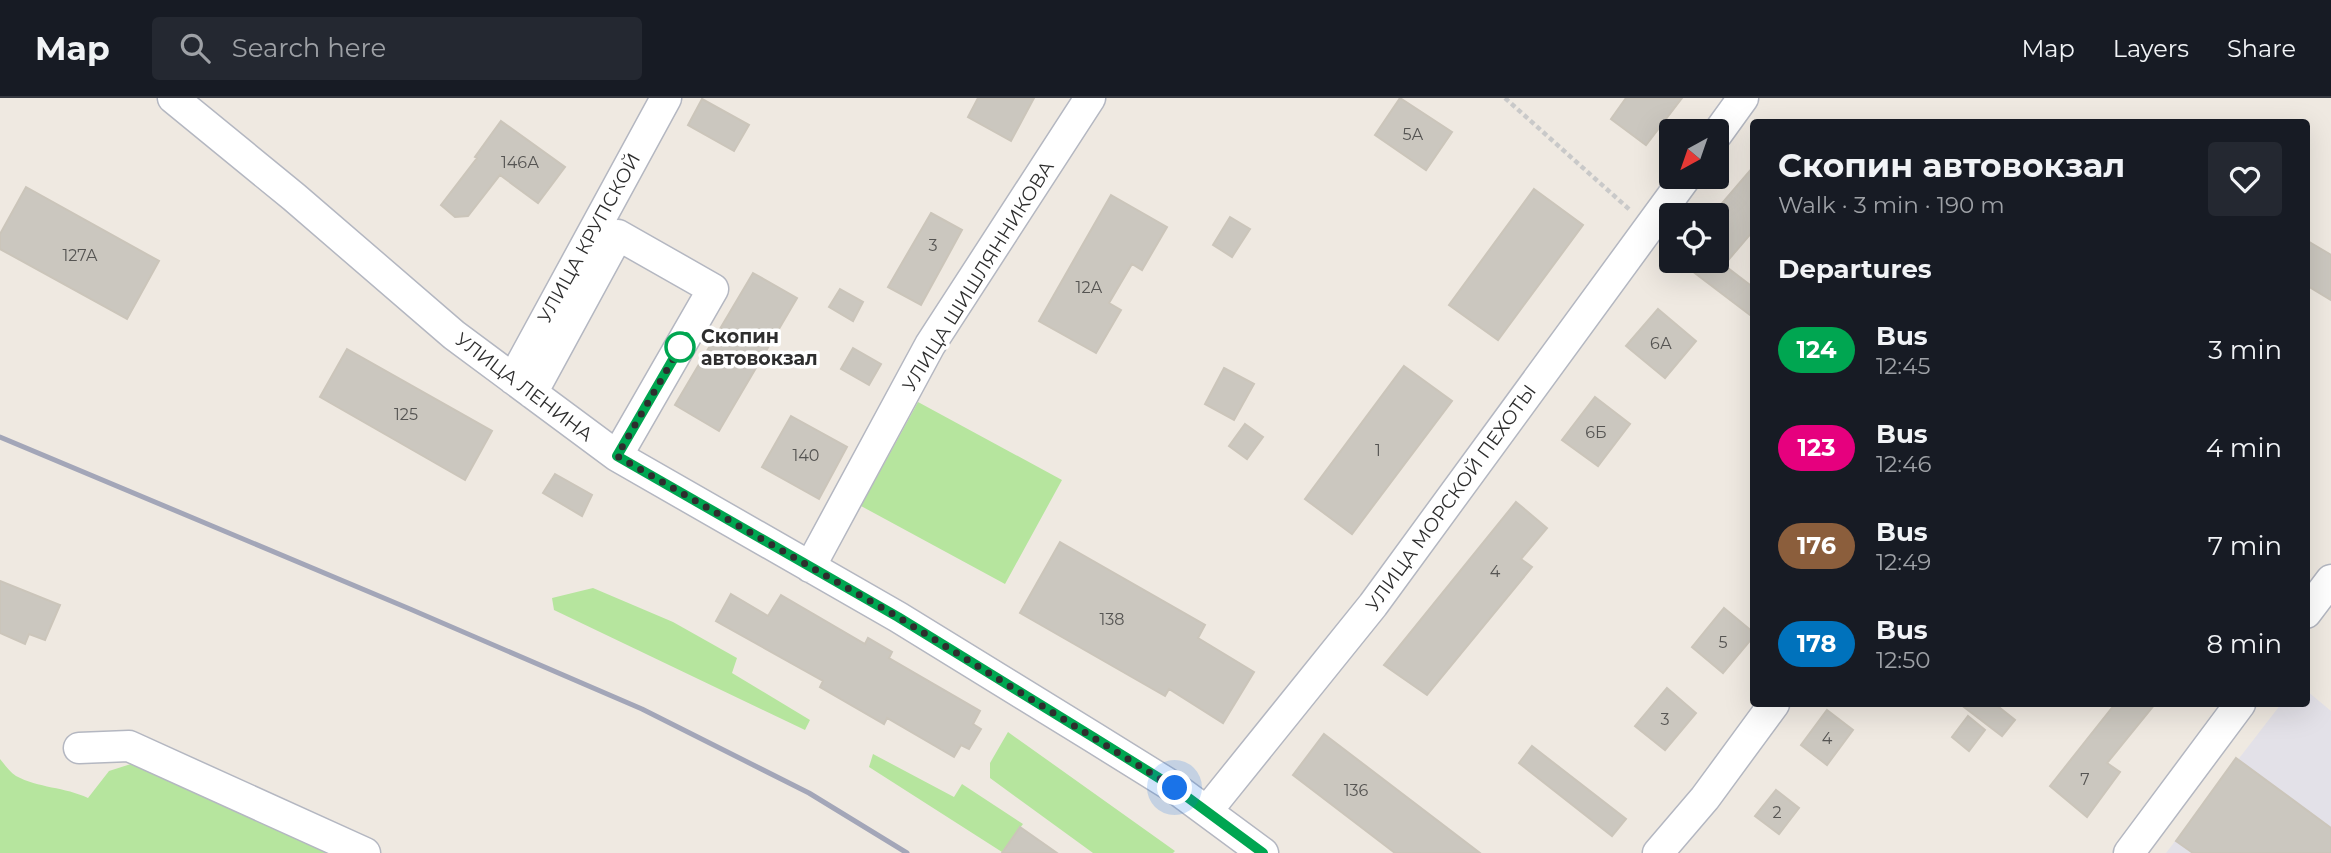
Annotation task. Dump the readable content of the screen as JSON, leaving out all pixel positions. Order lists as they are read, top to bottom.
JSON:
{
  "streets": {
    "street": [
      "УЛИЦА КРУПСКОЙ",
      "УЛИЦА ШИШЛЯННИКОВА",
      "УЛИЦА ЛЕНИНА",
      "УЛИЦА МОРСКОЙ ПЕХОТЫ"
    ]
  },
  "crossings": [
    ["УЛИЦА КРУПСКОЙ", "УЛИЦА ЛЕНИНА"],
    ["УЛИЦА ШИШЛЯННИКОВА", "УЛИЦА ЛЕНИНА"],
    ["УЛИЦА ЛЕНИНА", "УЛИЦА МОРСКОЙ ПЕХОТЫ"]
  ],
  "places": ["Скопин автовокзал"],
  "lines": ["bus line 124"],
  "house_numbers": [
    "5А",
    "146А",
    "3",
    "127А",
    "12А",
    "6А",
    "125",
    "6Б",
    "1",
    "140",
    "4",
    "138",
    "5",
    "3",
    "4",
    "7",
    "136",
    "2"
  ],
  "north": "bottom left",
  "page": {
    "header": "Map",
    "search": "Search here",
    "nav": ["Map", "Layers", "Share"],
    "heading": [
      ["Скопин автовокзал", "Walk · 3 min · 190 m"],
      "Departures"
    ],
    "list": [
      {
        "mark": "124",
        "name": "Bus",
        "note": "12:45",
        "value": "3 min"
      },
      {
        "mark": "123",
        "name": "Bus",
        "note": "12:46",
        "value": "4 min"
      },
      {
        "mark": "176",
        "name": "Bus",
        "note": "12:49",
        "value": "7 min"
      },
      {
        "mark": "178",
        "name": "Bus",
        "note": "12:50",
        "value": "8 min"
      }
    ]
  }
}
